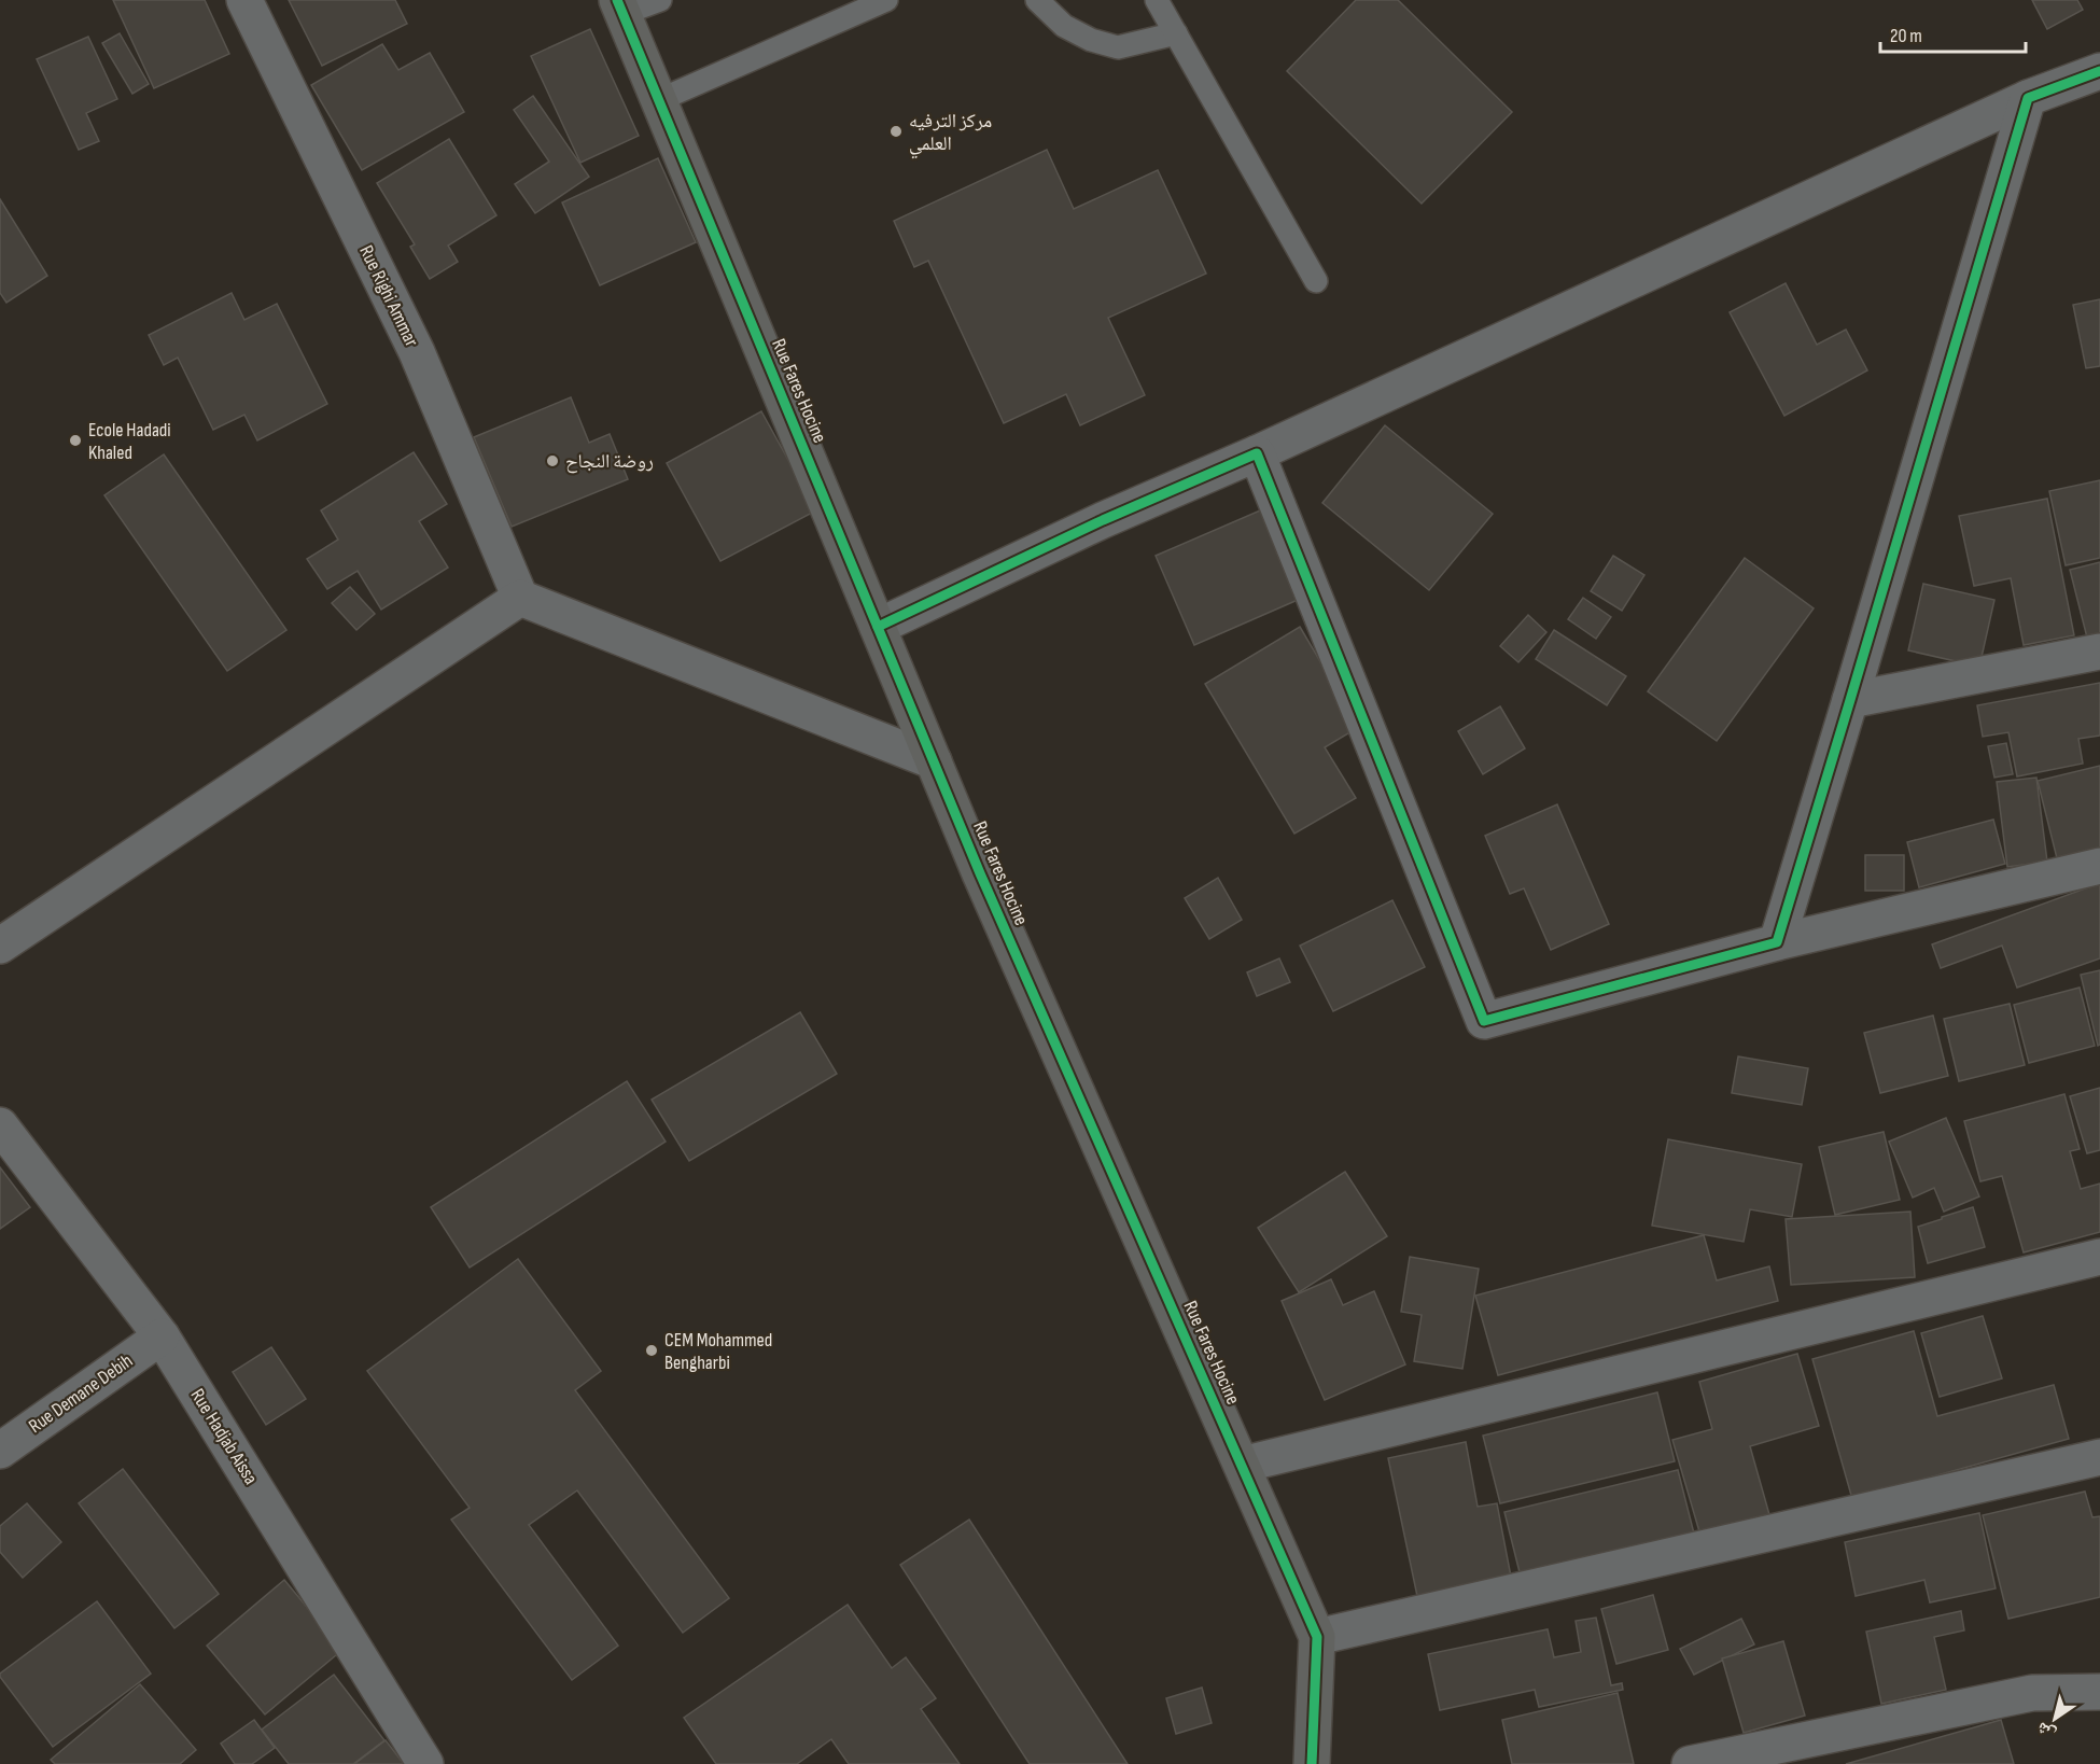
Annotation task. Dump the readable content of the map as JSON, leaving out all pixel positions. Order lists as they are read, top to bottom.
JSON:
{
  "streets": {
    "street": [
      "Rue Righi Ammar",
      "Rue Fares Hocine",
      "Rue Demane Debih",
      "Rue Hadjab Aissa"
    ]
  },
  "crossings": [
    ["Rue Demane Debih", "Rue Hadjab Aissa"]
  ],
  "places": [
    "مركز الترفيه العلمي",
    "Ecole Hadadi Khaled",
    "روضة النجاح",
    "CEM Mohammed Bengharbi"
  ],
  "scale_bar": "20 m",
  "north": "bottom left"
}
